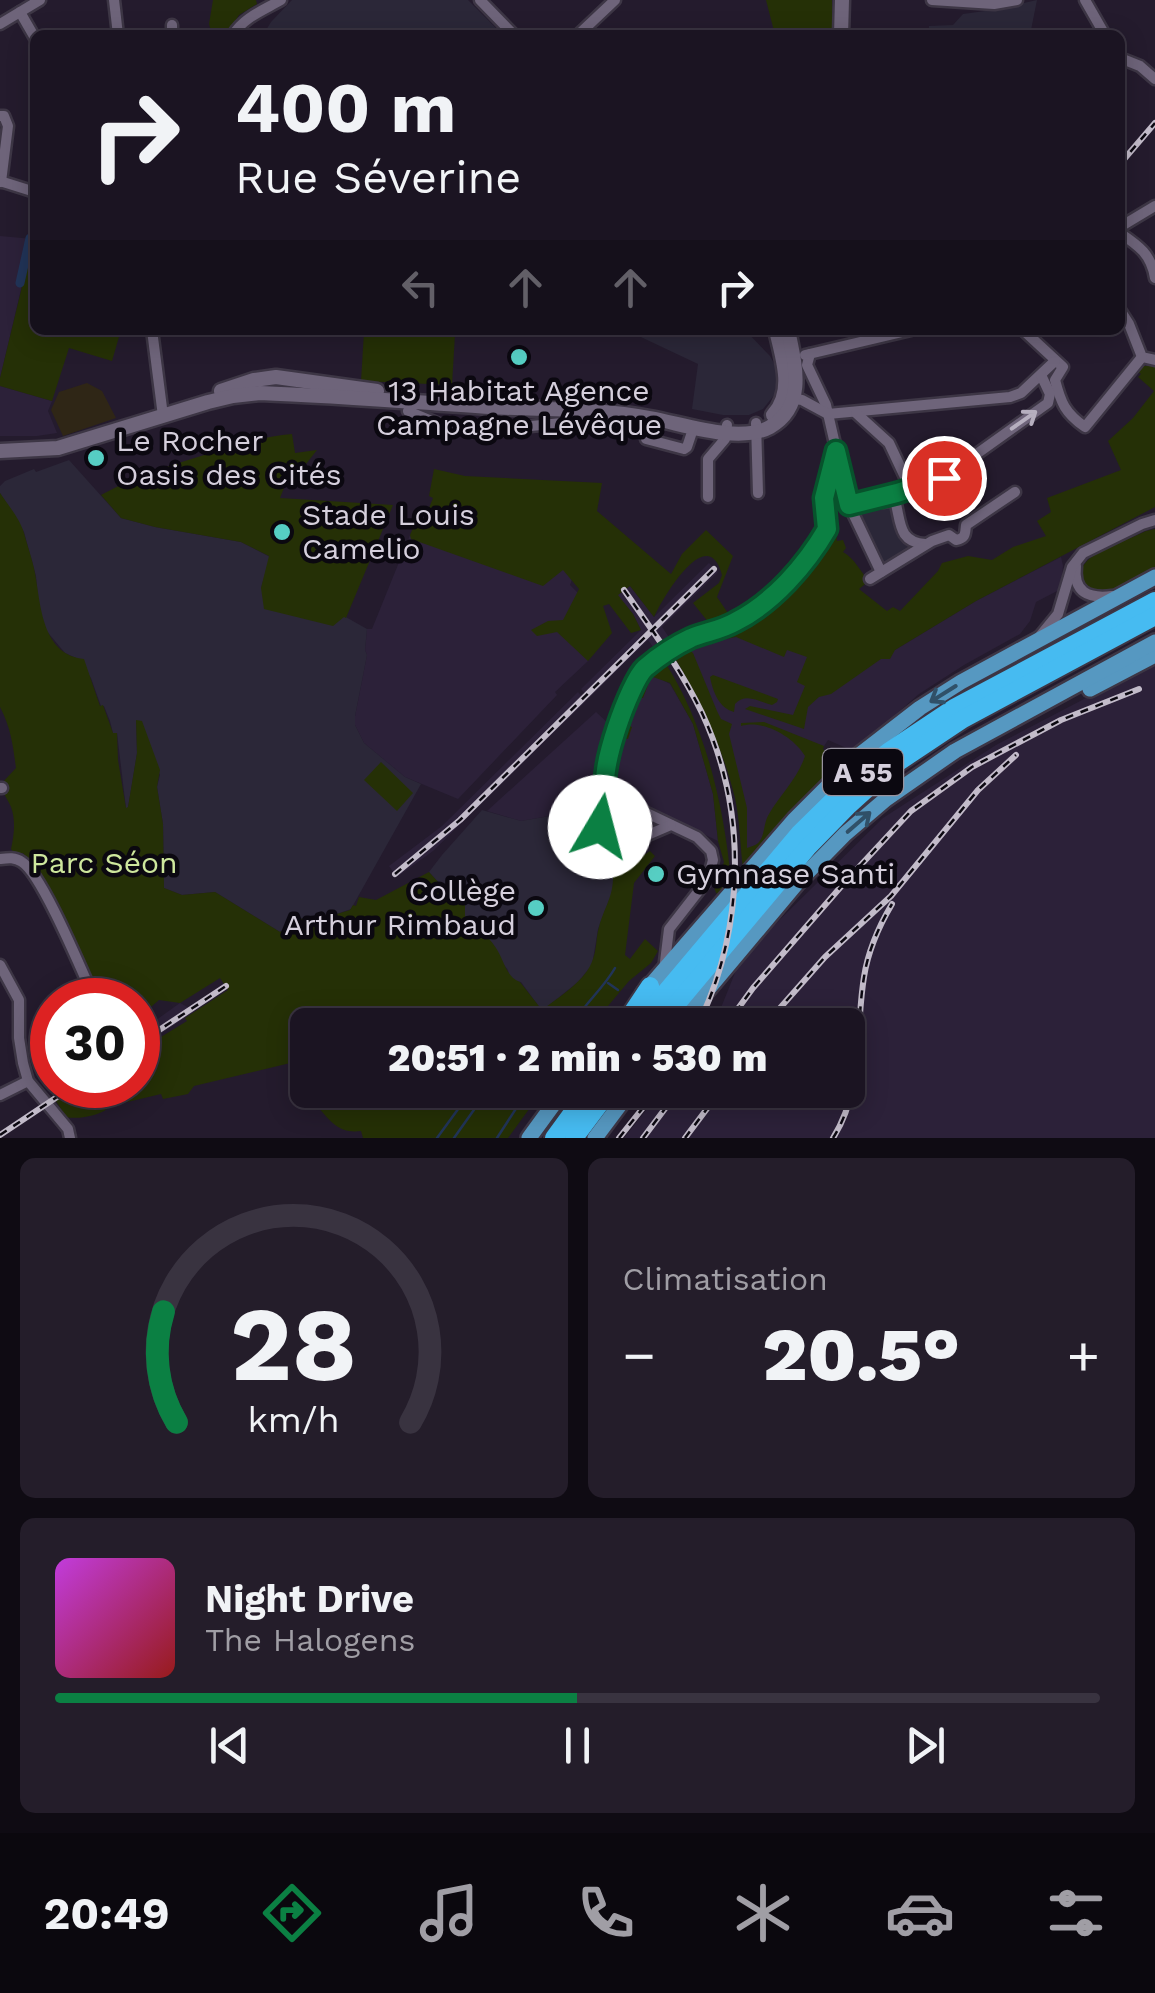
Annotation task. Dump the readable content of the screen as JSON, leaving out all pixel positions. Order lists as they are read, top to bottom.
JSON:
{
  "streets": {
    "highway": ["A 55"]
  },
  "parks": ["Parc Séon"],
  "places": [
    "13 Habitat Agence Campagne Lévêque",
    "Le Rocher Oasis des Cités",
    "Stade Louis Camelio",
    "Gymnase Santi",
    "Collège Arthur Rimbaud"
  ],
  "page": {
    "turn": ["400 m", "Rue Séverine"],
    "limit": "30",
    "trip": "20:51 · 2 min · 530 m",
    "tile": "Climatisation",
    "heat": ["−", "20.5°", "+"],
    "song": ["Night Drive", "The Halogens"],
    "tabs": "20:49",
    "gauge": ["28", "km/h"]
  }
}
